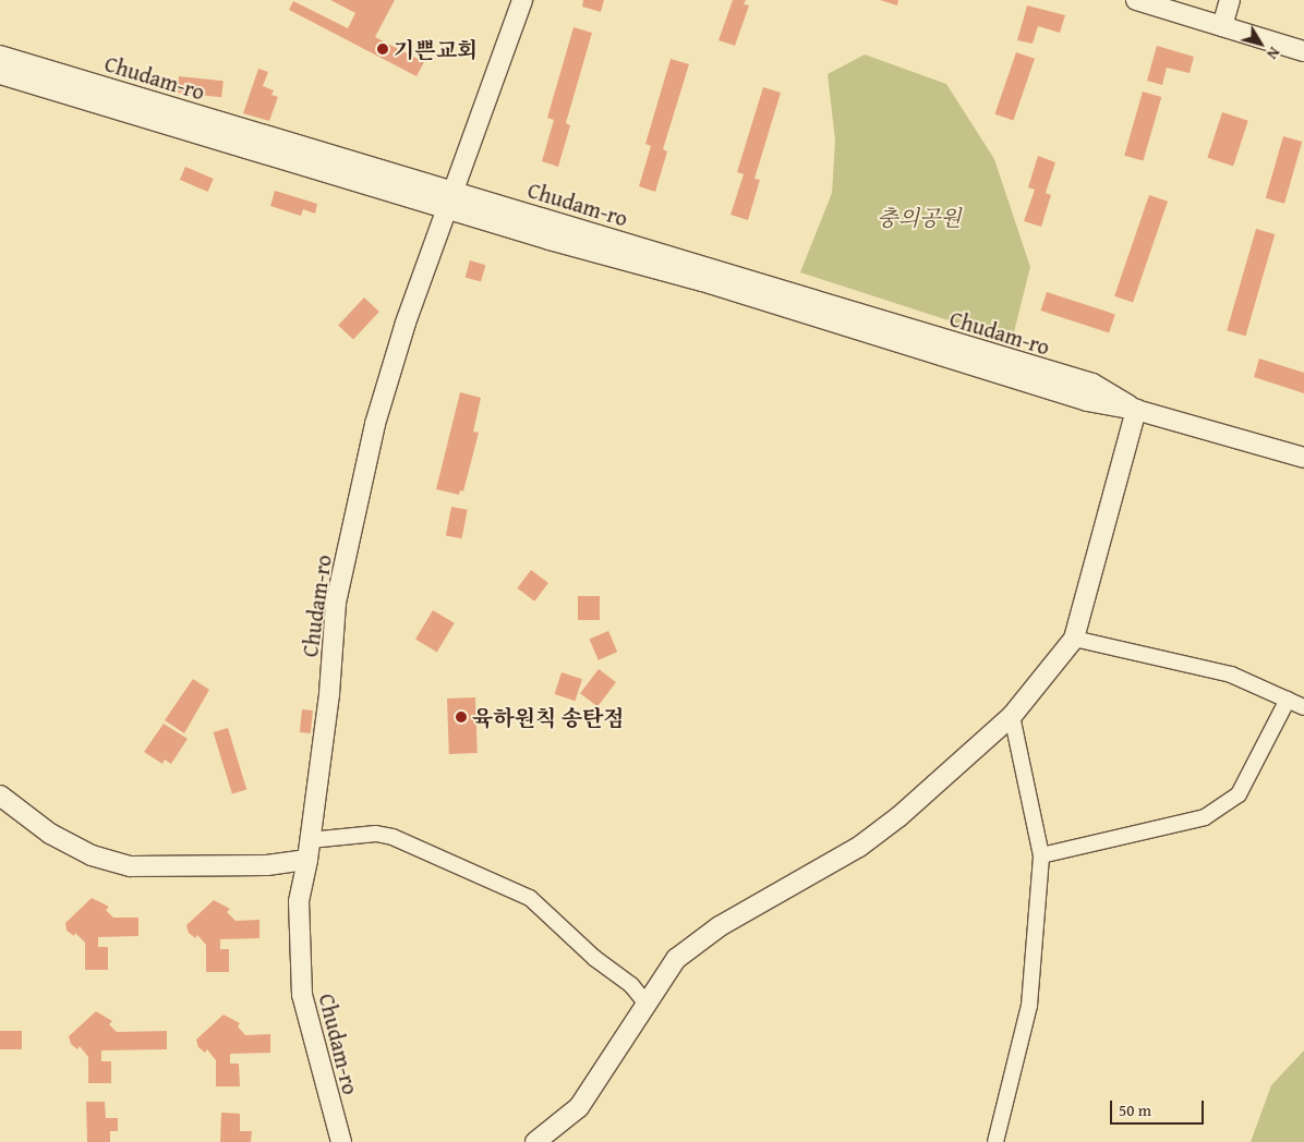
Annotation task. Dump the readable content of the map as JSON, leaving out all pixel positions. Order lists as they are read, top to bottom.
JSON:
{
  "streets": {
    "street": ["Chudam-ro"]
  },
  "parks": ["충의공원"],
  "places": ["기쁜교회", "육하원칙 송탄점"],
  "scale_bar": "50 m",
  "north": "bottom right"
}
